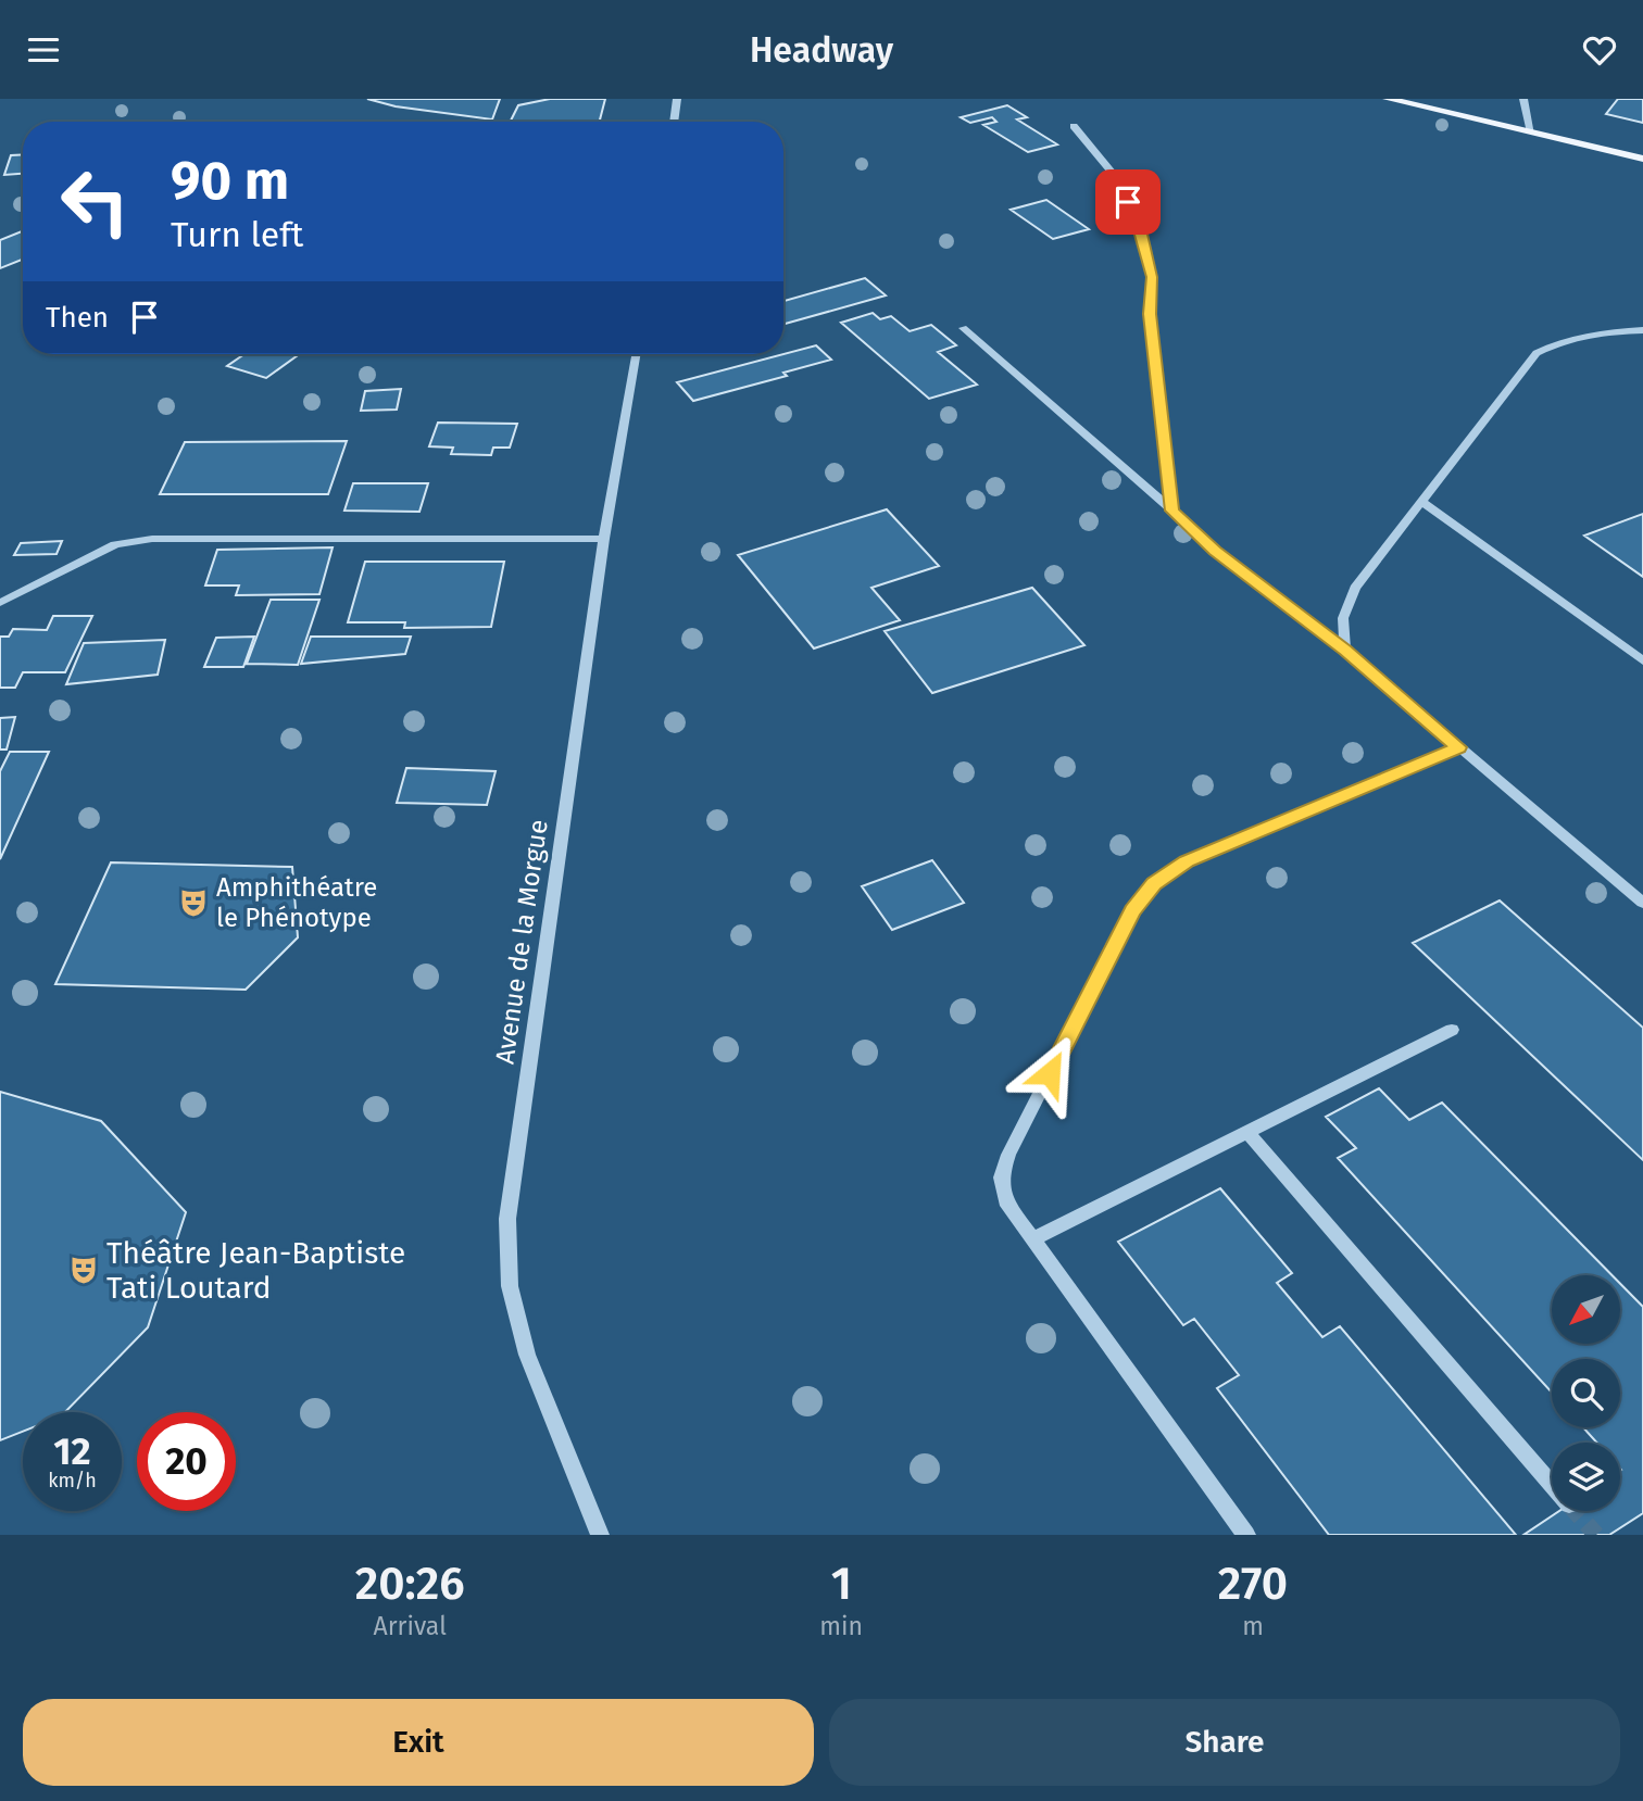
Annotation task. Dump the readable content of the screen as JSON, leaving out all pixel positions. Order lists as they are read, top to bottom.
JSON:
{
  "streets": {
    "street": ["Avenue de la Morgue"]
  },
  "places": {
    "theatre": ["Amphithéatre le Phénotype", "Théâtre Jean-Baptiste Tati Loutard"]
  },
  "north": "bottom left",
  "page": {
    "header": "Headway",
    "turn": ["90 m", "Turn left"],
    "then": "Then",
    "speed": "12 km/h",
    "limit": "20",
    "eta": [
      "20:26",
      "Arrival",
      "1",
      "min",
      "270",
      "m"
    ],
    "buttons": ["Exit", "Share"]
  }
}
